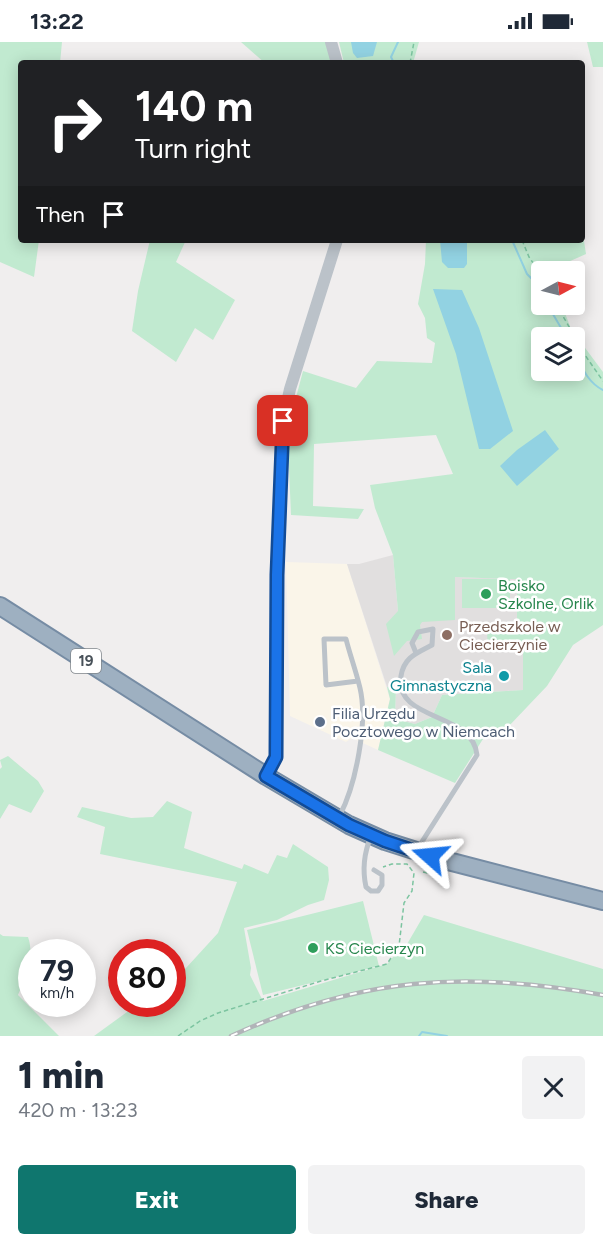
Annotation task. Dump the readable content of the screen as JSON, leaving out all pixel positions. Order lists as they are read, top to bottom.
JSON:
{
  "streets": {
    "highway": ["19"]
  },
  "places": [
    "Boisko Szkolne, Orlik",
    "Przedszkole w Ciecierzynie",
    "Sala Gimnastyczna",
    "Filia Urzędu Pocztowego w Niemcach",
    "KS Ciecierzyn"
  ],
  "north": "right",
  "page": {
    "status": "13:22",
    "turn": ["140 m", "Turn right"],
    "then": "Then",
    "speed": "79 km/h",
    "limit": "80",
    "heading": ["1 min", "420 m · 13:23"],
    "buttons": ["Exit", "Share"]
  }
}
